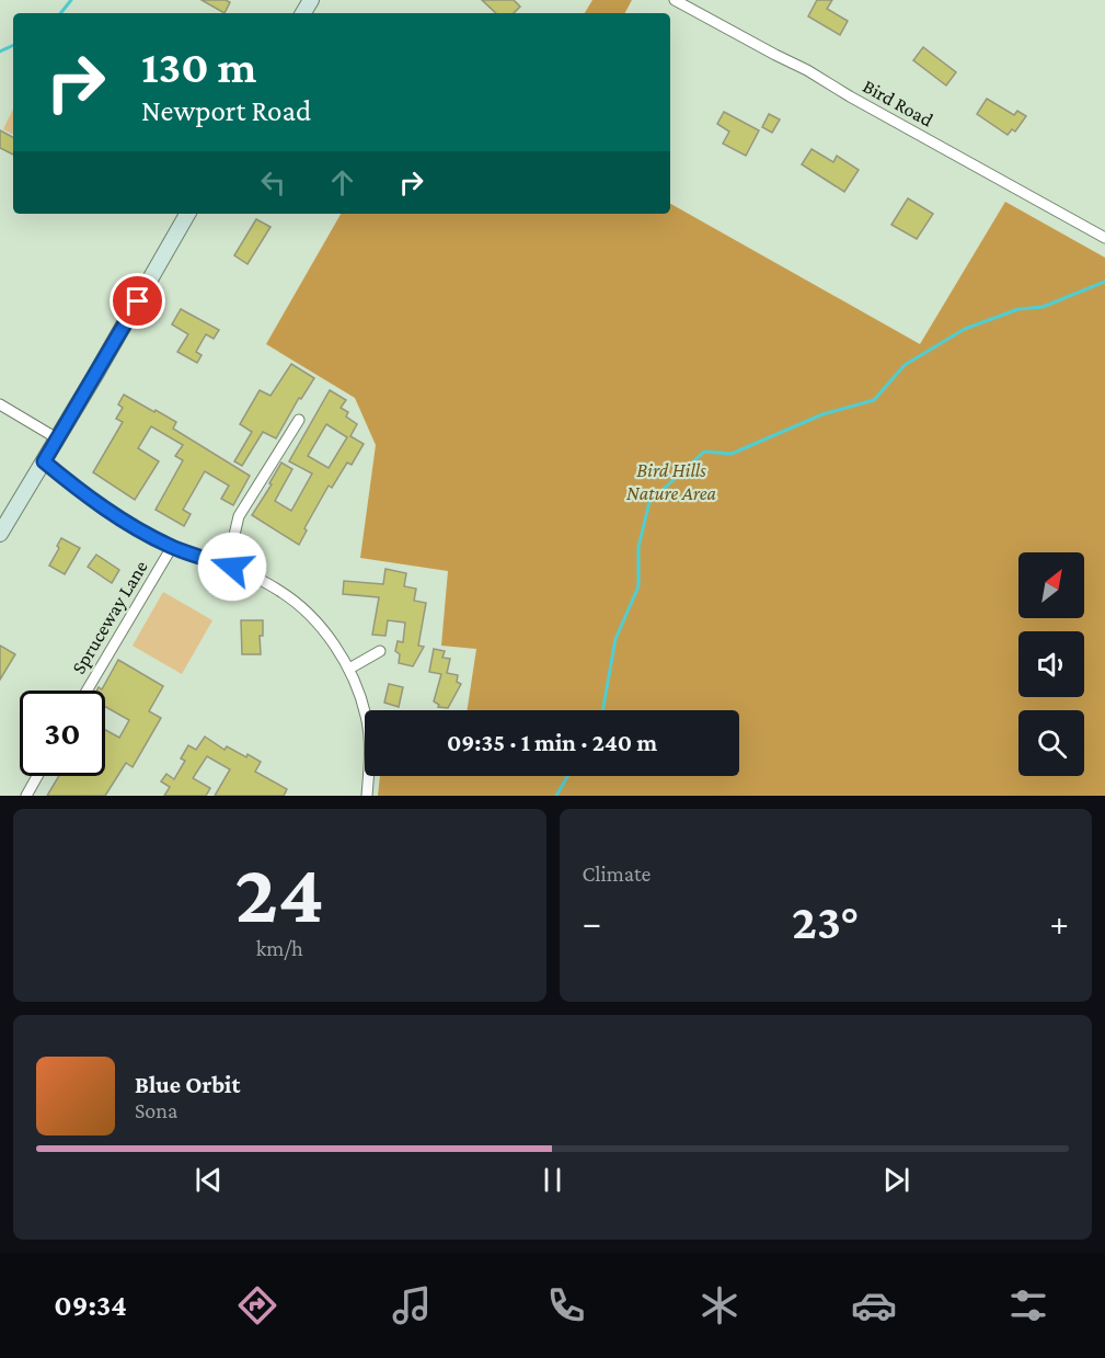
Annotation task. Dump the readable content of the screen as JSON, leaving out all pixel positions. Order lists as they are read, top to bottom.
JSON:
{
  "streets": {
    "street": ["Bird Road", "Spruceway Lane"]
  },
  "parks": ["Bird Hills Nature Area"],
  "north": "top right",
  "page": {
    "turn": ["130 m", "Newport Road"],
    "limit": "30",
    "trip": "09:35 · 1 min · 240 m",
    "tile": [
      ["24", "km/h"],
      "Climate"
    ],
    "heat": ["−", "23°", "+"],
    "song": ["Blue Orbit", "Sona"],
    "tabs": "09:34"
  }
}
